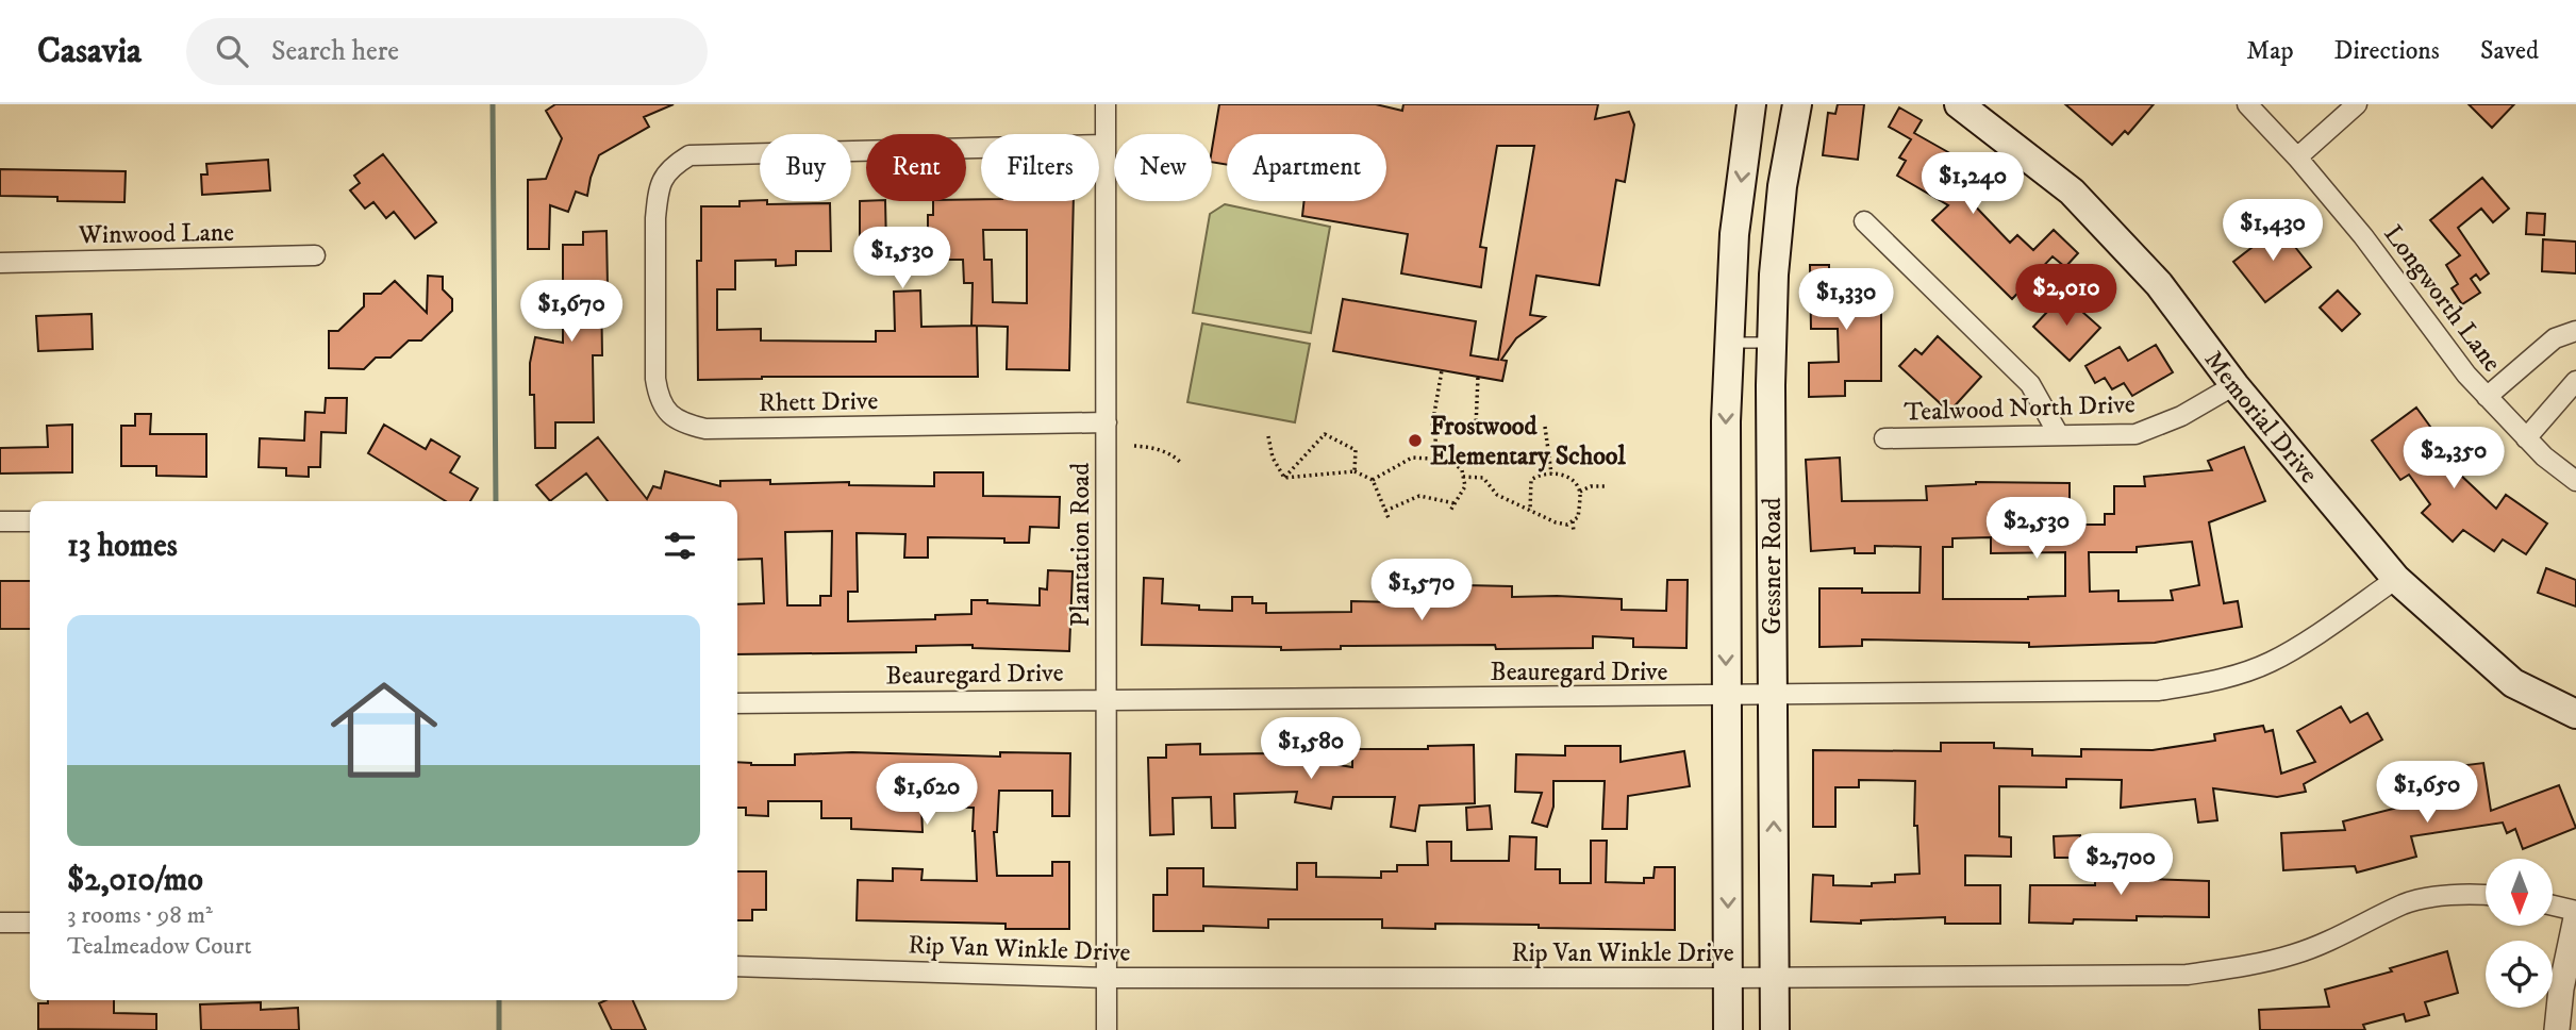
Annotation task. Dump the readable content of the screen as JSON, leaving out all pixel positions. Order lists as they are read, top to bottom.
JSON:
{
  "streets": {
    "main road": ["Memorial Drive", "Gessner Road"],
    "street": [
      "Winwood Lane",
      "Longworth Lane",
      "Rhett Drive",
      "Tealwood North Drive",
      "Plantation Road",
      "Beauregard Drive",
      "Rip Van Winkle Drive"
    ]
  },
  "crossings": [
    ["Rhett Drive", "Plantation Road"],
    ["Tealwood North Drive", "Memorial Drive"],
    ["Memorial Drive", "Beauregard Drive"],
    ["Plantation Road", "Beauregard Drive"],
    ["Plantation Road", "Rip Van Winkle Drive"],
    ["Gessner Road", "Beauregard Drive"],
    ["Gessner Road", "Rip Van Winkle Drive"]
  ],
  "places": ["Frostwood Elementary School"],
  "north": "bottom",
  "page": {
    "header": "Casavia",
    "search": "Search here",
    "nav": ["Map", "Directions", "Saved"],
    "chip": [
      "Buy",
      "Rent",
      "Filters",
      "New",
      "Apartment"
    ],
    "price": [
      "$1,240",
      "$1,430",
      "$1,530",
      "$2,010",
      "$1,330",
      "$1,670",
      "$2,350",
      "$2,530",
      "$1,570",
      "$1,580",
      "$1,650",
      "$1,620",
      "$2,700"
    ],
    "heading": "13 homes",
    "list": [
      {
        "name": "$2,010/mo",
        "note": "3 rooms · 98 m² · Tealmeadow Court"
      }
    ]
  }
}
